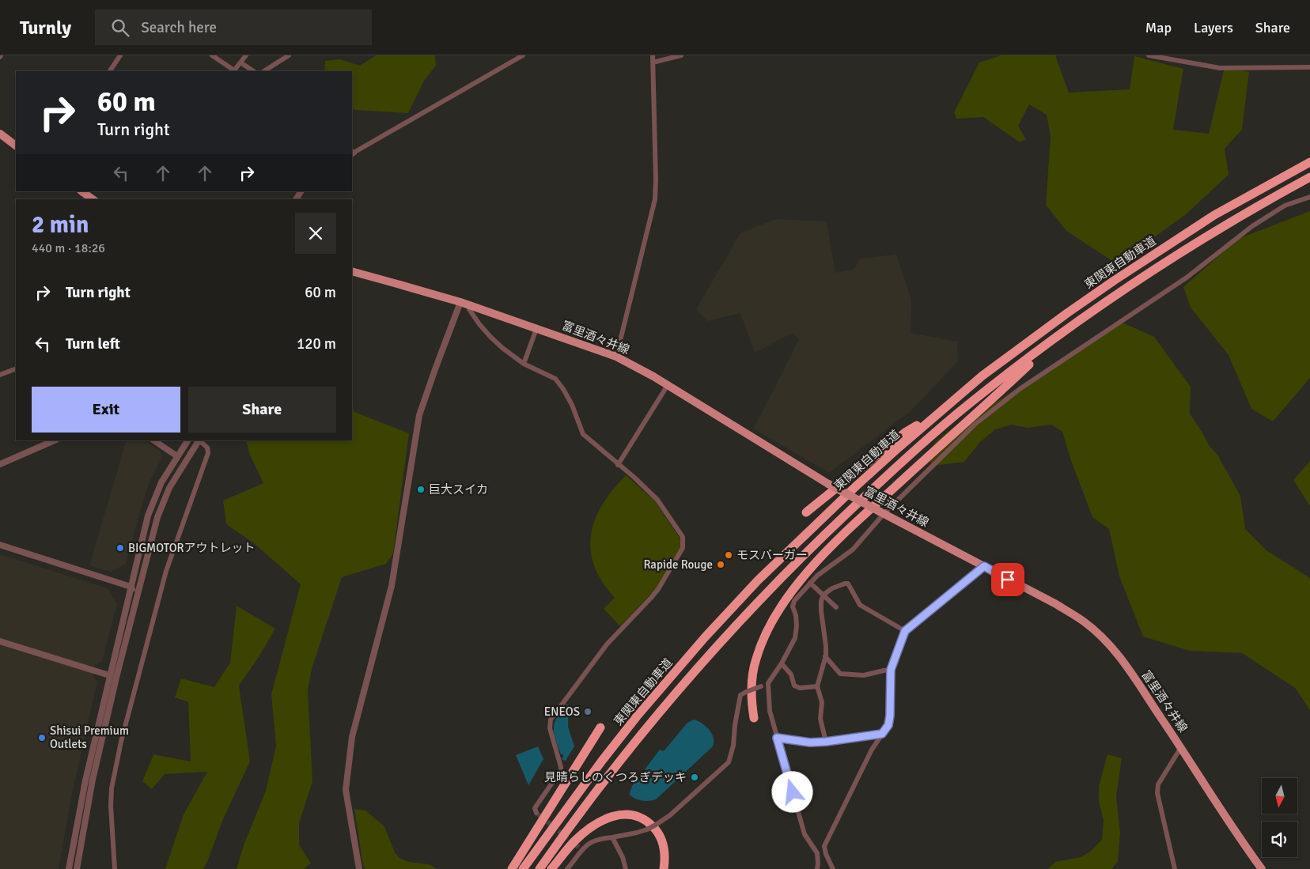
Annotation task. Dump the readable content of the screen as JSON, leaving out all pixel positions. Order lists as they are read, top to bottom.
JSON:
{
  "streets": {
    "highway": ["東関東自動車道"],
    "main road": ["富里酒々井線"]
  },
  "places": [
    "巨大スイカ",
    "BIGMOTORアウトレット",
    "モスバーガー",
    "Rapide Rouge",
    "ENEOS",
    "Shisui Premium Outlets",
    "見晴らしのくつろぎデッキ"
  ],
  "north": "bottom",
  "page": {
    "header": "Turnly",
    "search": "Search here",
    "nav": ["Map", "Layers", "Share"],
    "turn": ["60 m", "Turn right"],
    "heading": ["2 min", "440 m · 18:26"],
    "list": [
      {
        "name": "Turn right",
        "value": "60 m"
      },
      {
        "name": "Turn left",
        "value": "120 m"
      }
    ],
    "buttons": ["Exit", "Share"]
  }
}
